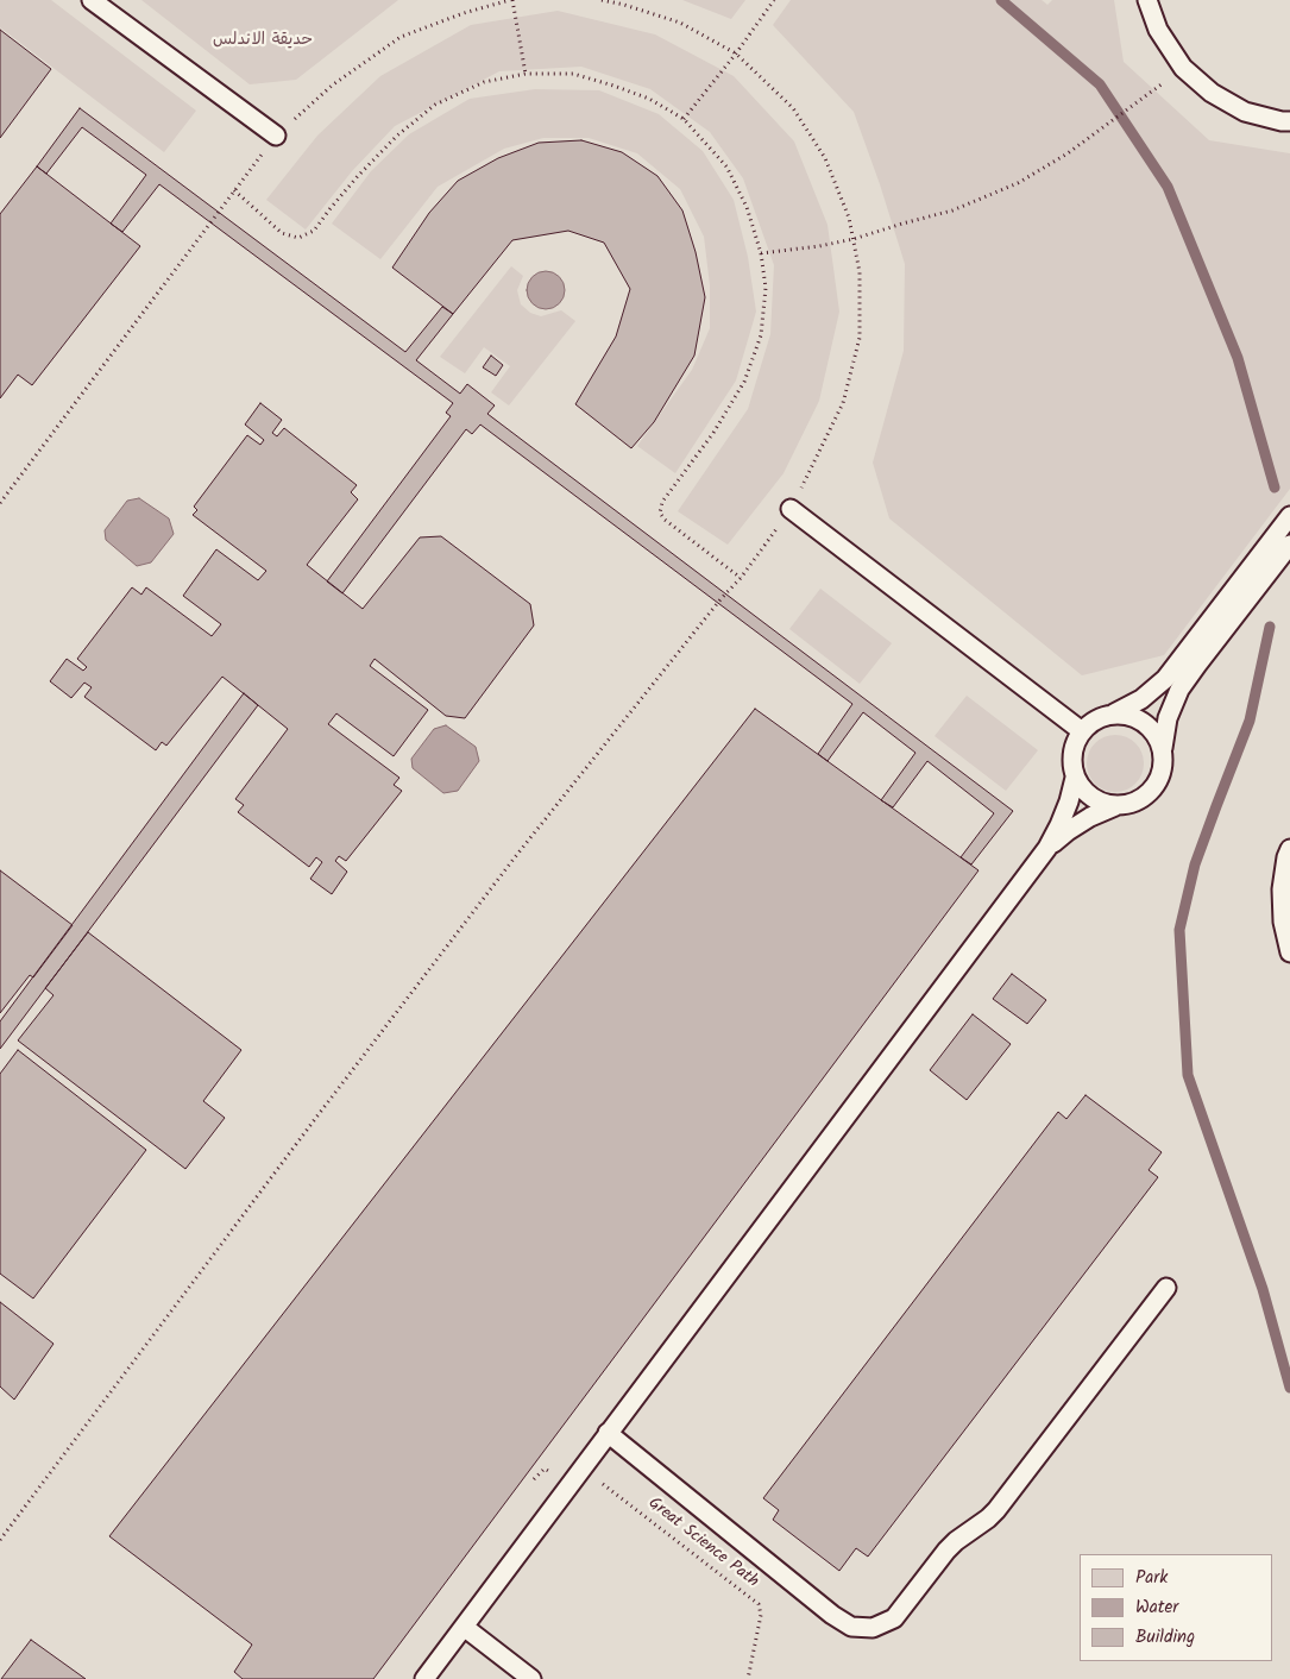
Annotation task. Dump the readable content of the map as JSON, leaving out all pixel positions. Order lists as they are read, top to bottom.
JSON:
{
  "streets": {
    "path": ["Great Science Path"]
  },
  "parks": ["حديقة الاندلس"],
  "legend": ["Park", "Water", "Building"]
}
